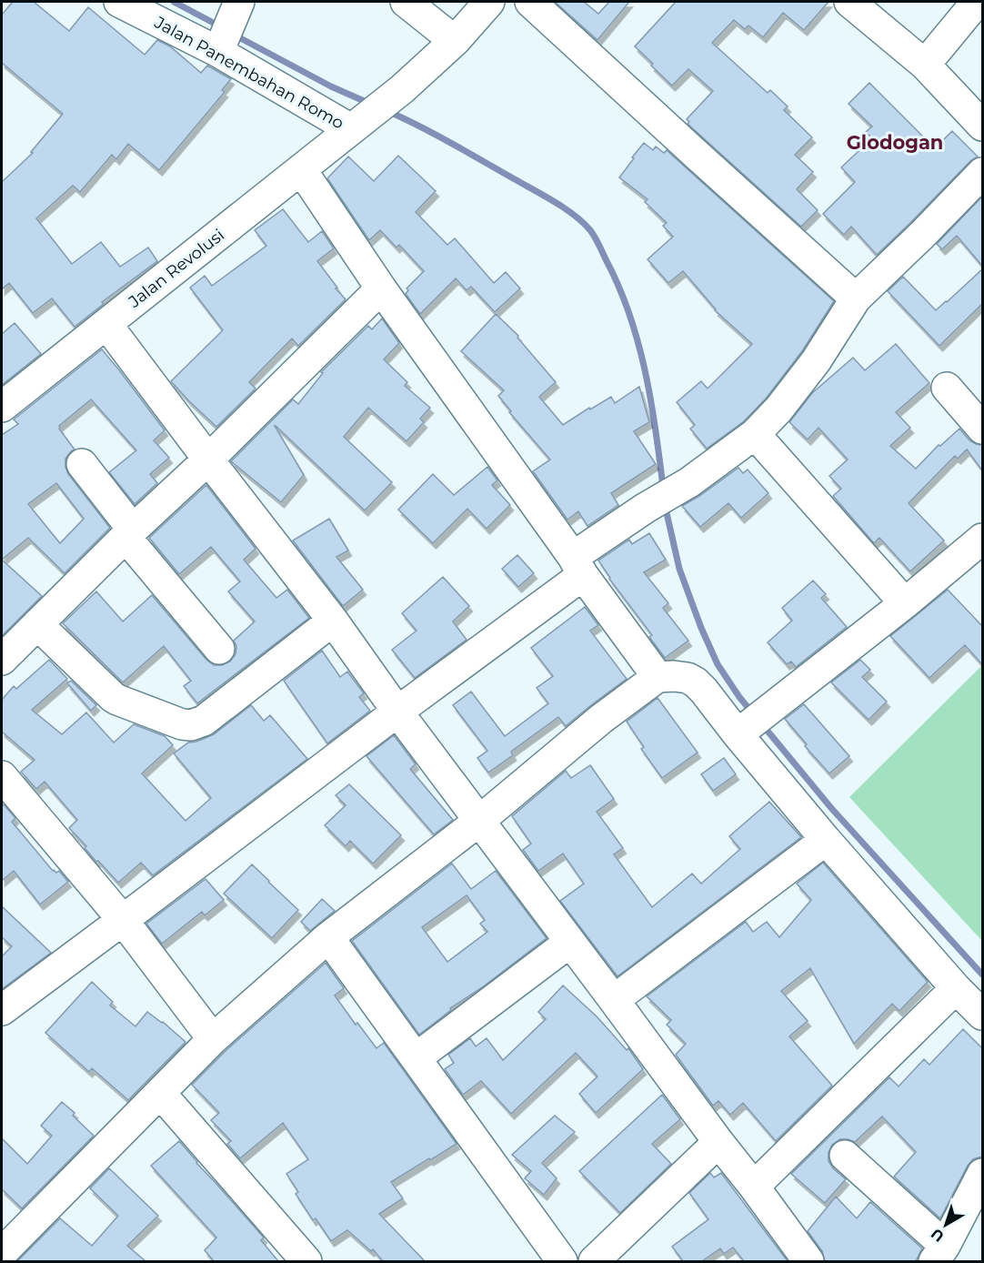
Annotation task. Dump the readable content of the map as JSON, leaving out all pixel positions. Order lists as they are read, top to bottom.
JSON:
{
  "streets": {
    "street": ["Jalan Panembahan Romo", "Jalan Revolusi"]
  },
  "crossings": [
    ["Jalan Panembahan Romo", "Jalan Revolusi"]
  ],
  "districts": ["Glodogan"],
  "north": "bottom left"
}
